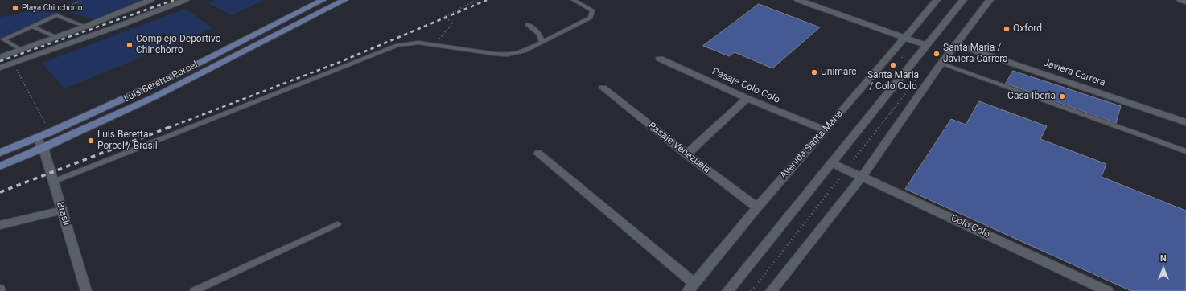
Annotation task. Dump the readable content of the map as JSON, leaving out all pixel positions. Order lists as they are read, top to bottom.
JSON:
{
  "streets": {
    "main road": ["Luis Beretta Porcel"],
    "street": [
      "Javiera Carrera",
      "Pasaje Colo Colo",
      "Avenida Santa María",
      "Pasaje Venezuela",
      "Brasil",
      "Colo Colo"
    ]
  },
  "crossings": [
    ["Luis Beretta Porcel", "Brasil"],
    ["Pasaje Colo Colo", "Avenida Santa María"],
    ["Avenida Santa María", "Pasaje Venezuela"]
  ],
  "places": [
    "Playa Chinchorro",
    "Oxford",
    "Complejo Deportivo Chinchorro",
    "Santa Maria / Javiera Carrera",
    "Santa Maria / Colo Colo",
    "Unimarc",
    "Casa Iberia",
    "Luis Beretta Porcel / Brasil"
  ],
  "north": "top"
}
